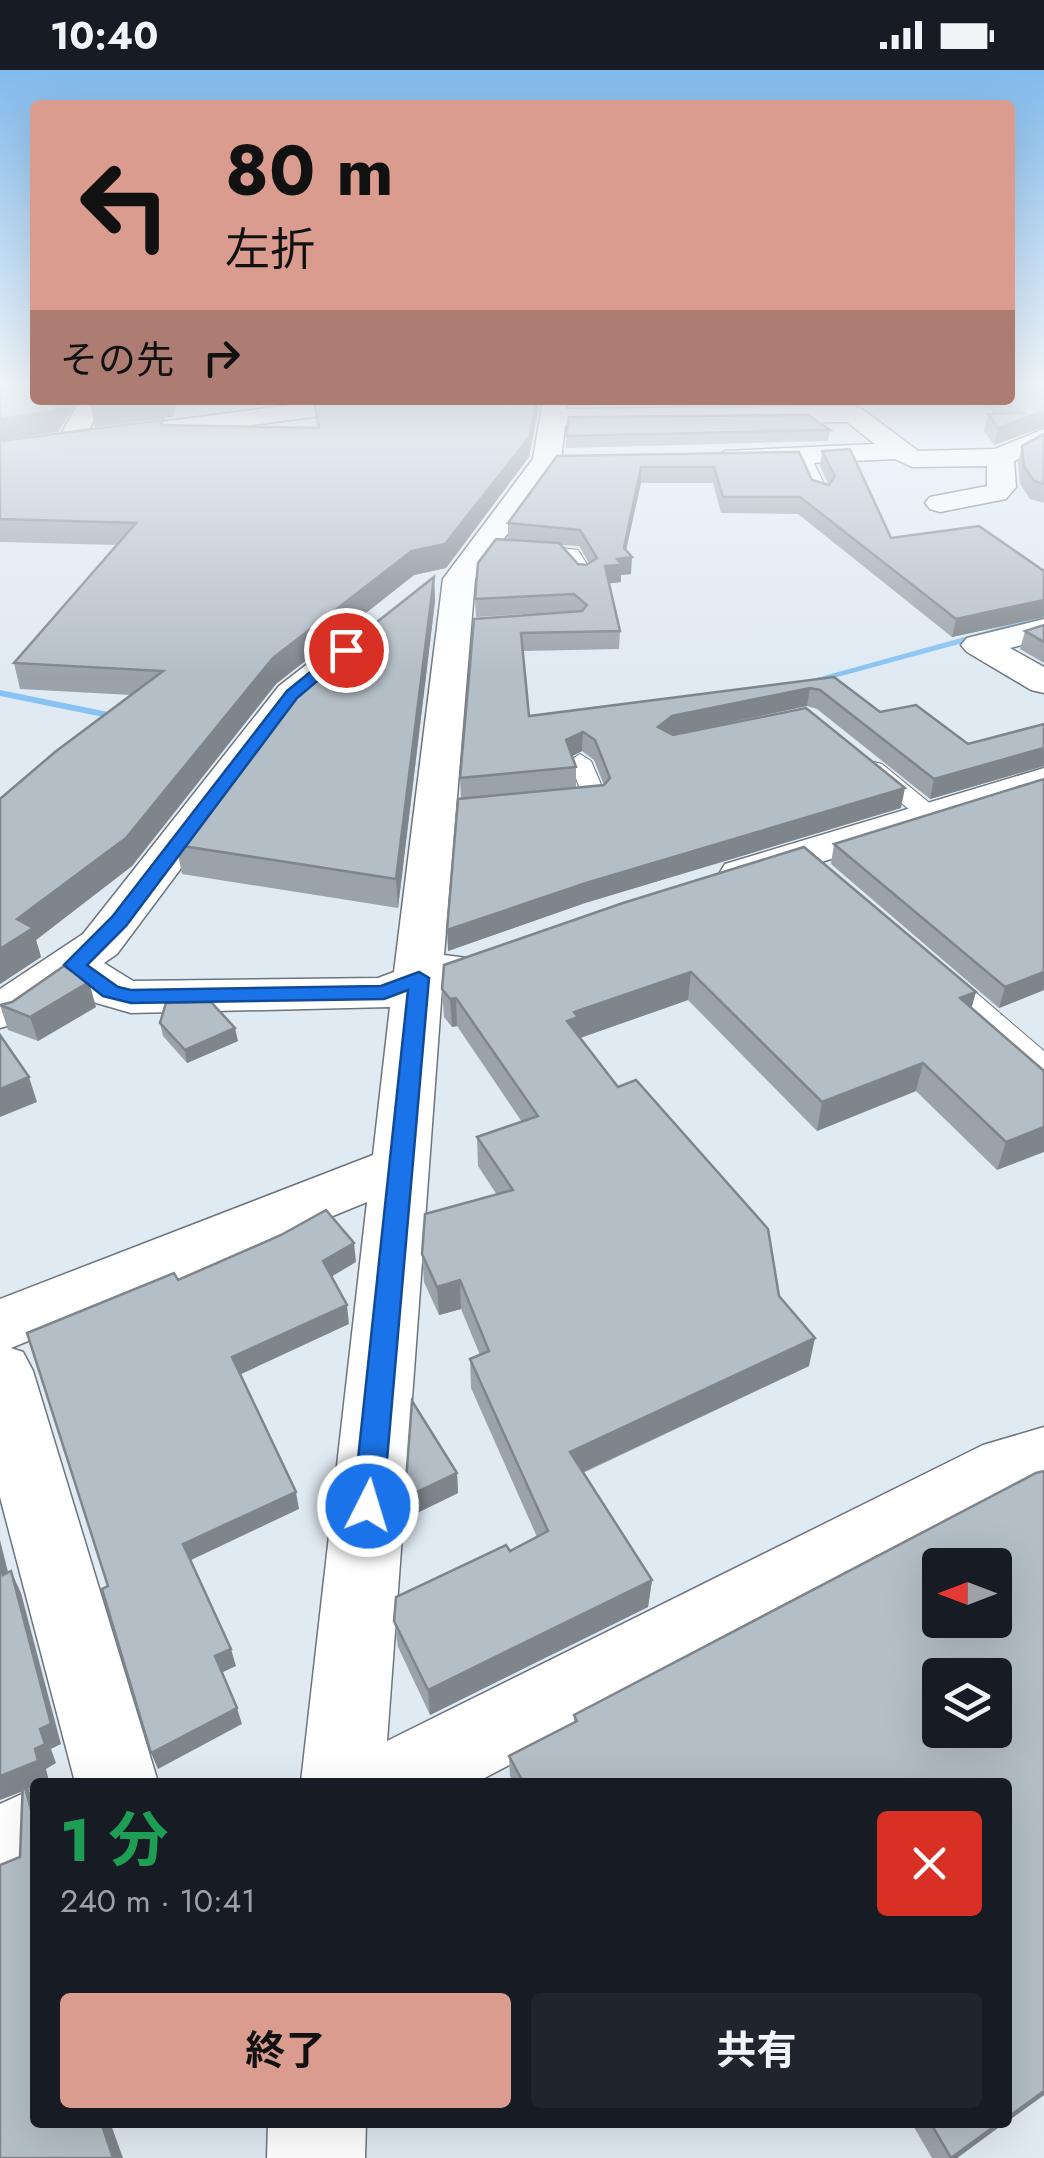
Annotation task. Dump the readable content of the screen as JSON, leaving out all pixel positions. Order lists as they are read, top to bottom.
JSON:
{
  "north": "left",
  "page": {
    "status": "10:40",
    "turn": ["80 m", "左折"],
    "then": "その先",
    "heading": ["1 分", "240 m · 10:41"],
    "buttons": ["終了", "共有"]
  }
}
